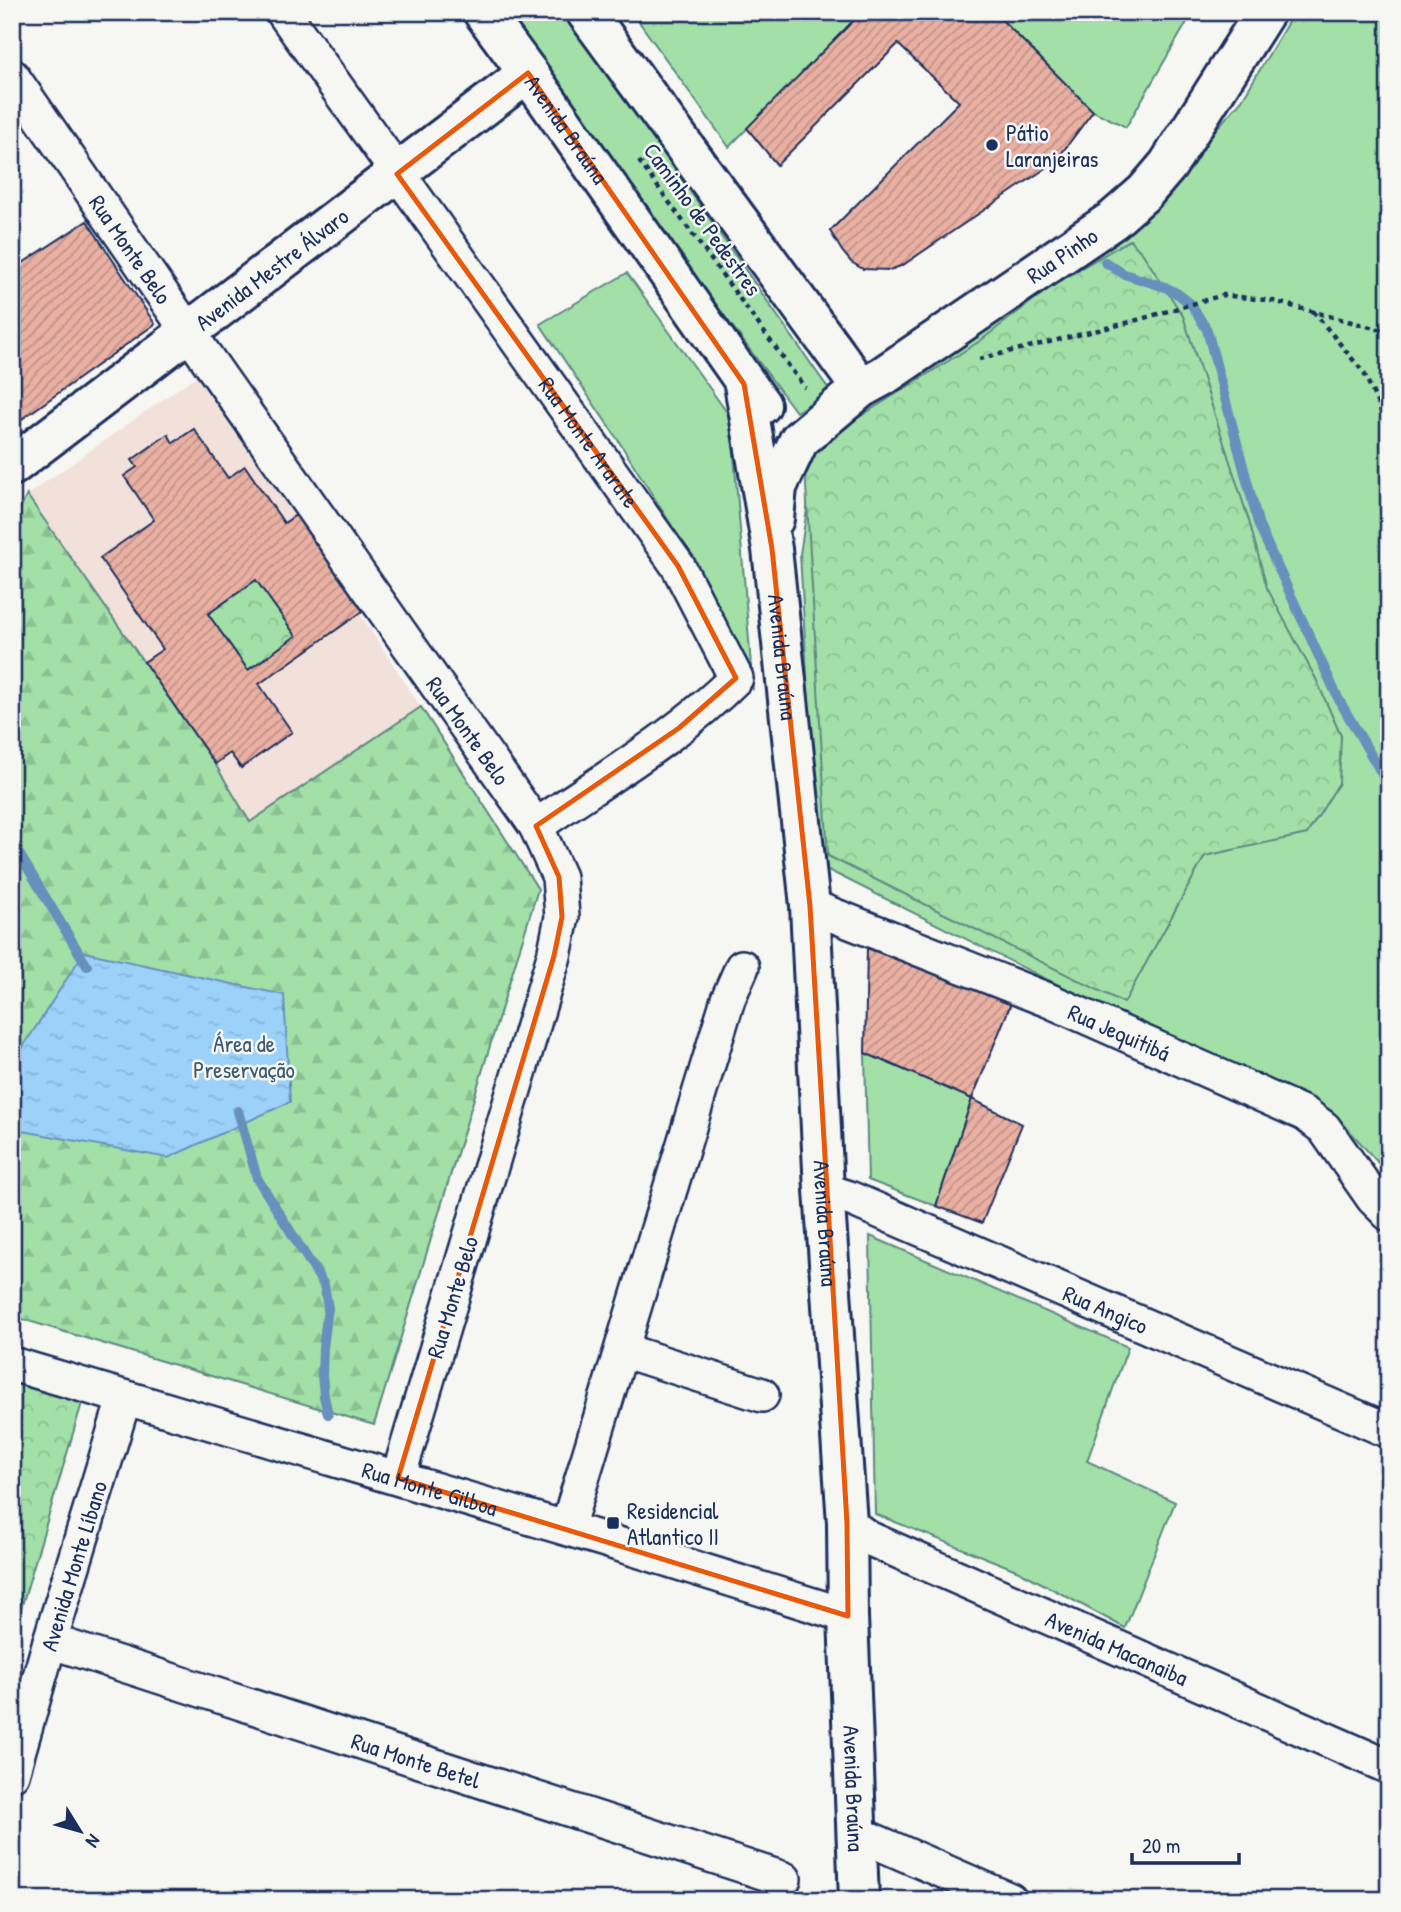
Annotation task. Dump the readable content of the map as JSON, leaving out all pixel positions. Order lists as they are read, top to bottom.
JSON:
{
  "streets": {
    "street": [
      "Avenida Braúna",
      "Rua Monte Belo",
      "Rua Pinho",
      "Avenida Mestre Álvaro",
      "Rua Monte Ararate",
      "Rua Jequitibá",
      "Rua Angico",
      "Rua Monte Gilboa",
      "Avenida Monte Líbano",
      "Avenida Macanaiba",
      "Rua Monte Betel"
    ],
    "path": ["Caminho de Pedestres"]
  },
  "crossings": [
    ["Avenida Braúna", "Rua Pinho"],
    ["Avenida Braúna", "Avenida Mestre Álvaro"],
    ["Avenida Braúna", "Rua Jequitibá"],
    ["Avenida Braúna", "Rua Angico"],
    ["Avenida Braúna", "Rua Monte Gilboa"],
    ["Avenida Braúna", "Avenida Macanaiba"],
    ["Caminho de Pedestres", "Rua Pinho"],
    ["Rua Monte Belo", "Avenida Mestre Álvaro"],
    ["Rua Monte Belo", "Rua Monte Ararate"],
    ["Rua Monte Belo", "Rua Monte Gilboa"],
    ["Avenida Mestre Álvaro", "Rua Monte Ararate"],
    ["Rua Monte Gilboa", "Avenida Monte Líbano"],
    ["Avenida Monte Líbano", "Rua Monte Betel"]
  ],
  "parks": ["Área de Preservação"],
  "places": {
    "other": ["Pátio Laranjeiras"],
    "transit": ["Residencial Atlantico II"]
  },
  "scale_bar": "20 m",
  "north": "bottom right"
}
